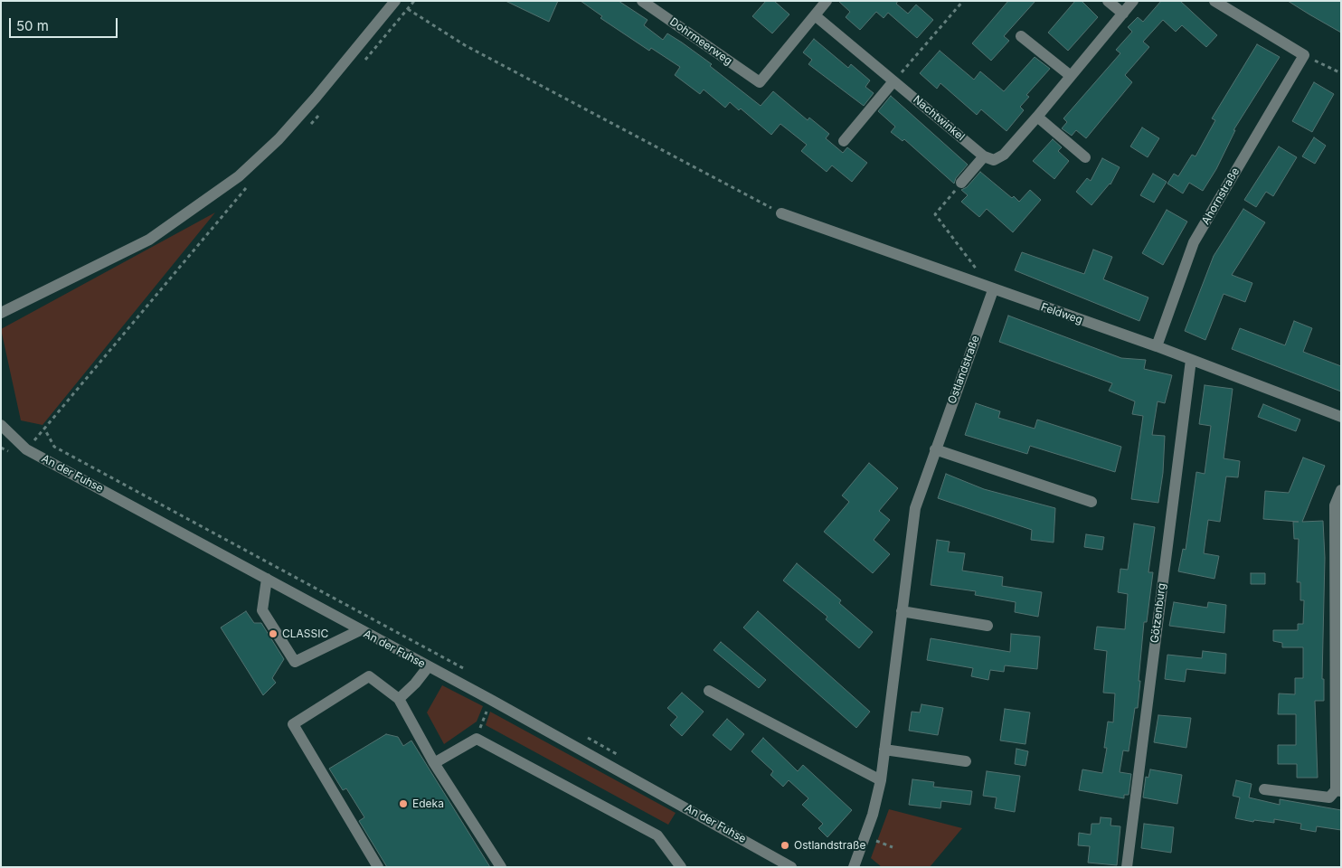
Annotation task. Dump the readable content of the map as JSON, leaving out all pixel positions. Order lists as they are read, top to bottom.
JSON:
{
  "streets": {
    "street": [
      "Dohrmeerweg",
      "Nachtwinkel",
      "Ahornstraße",
      "Feldweg",
      "Ostlandstraße",
      "An der Fuhse",
      "Götzenburg"
    ]
  },
  "crossings": [
    ["Dohrmeerweg", "Nachtwinkel"],
    ["Ahornstraße", "Feldweg"],
    ["Feldweg", "Ostlandstraße"],
    ["Feldweg", "Götzenburg"]
  ],
  "places": ["CLASSIC", "Edeka", "Ostlandstraße"],
  "scale_bar": "50 m"
}
